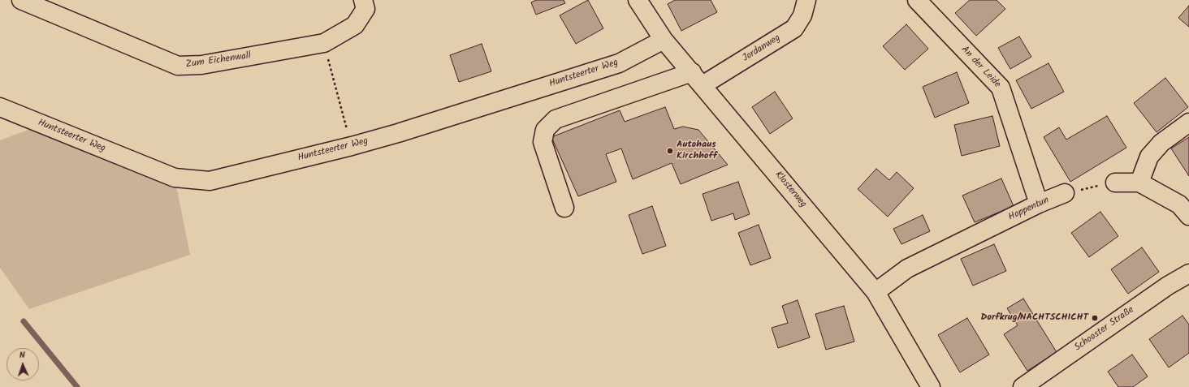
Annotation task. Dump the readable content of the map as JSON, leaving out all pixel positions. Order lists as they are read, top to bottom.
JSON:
{
  "streets": {
    "street": [
      "Jordanweg",
      "Zum Eichenwall",
      "An der Leide",
      "Huntsteerter Weg",
      "Klosterweg",
      "Hoppentun",
      "Schooster Straße"
    ]
  },
  "crossings": [
    ["Jordanweg", "Klosterweg"],
    ["An der Leide", "Hoppentun"],
    ["Huntsteerter Weg", "Klosterweg"],
    ["Klosterweg", "Hoppentun"]
  ],
  "places": ["Autohaus Kirchhoff", "Dorfkrug/NACHTSCHICHT"],
  "north": "top"
}
